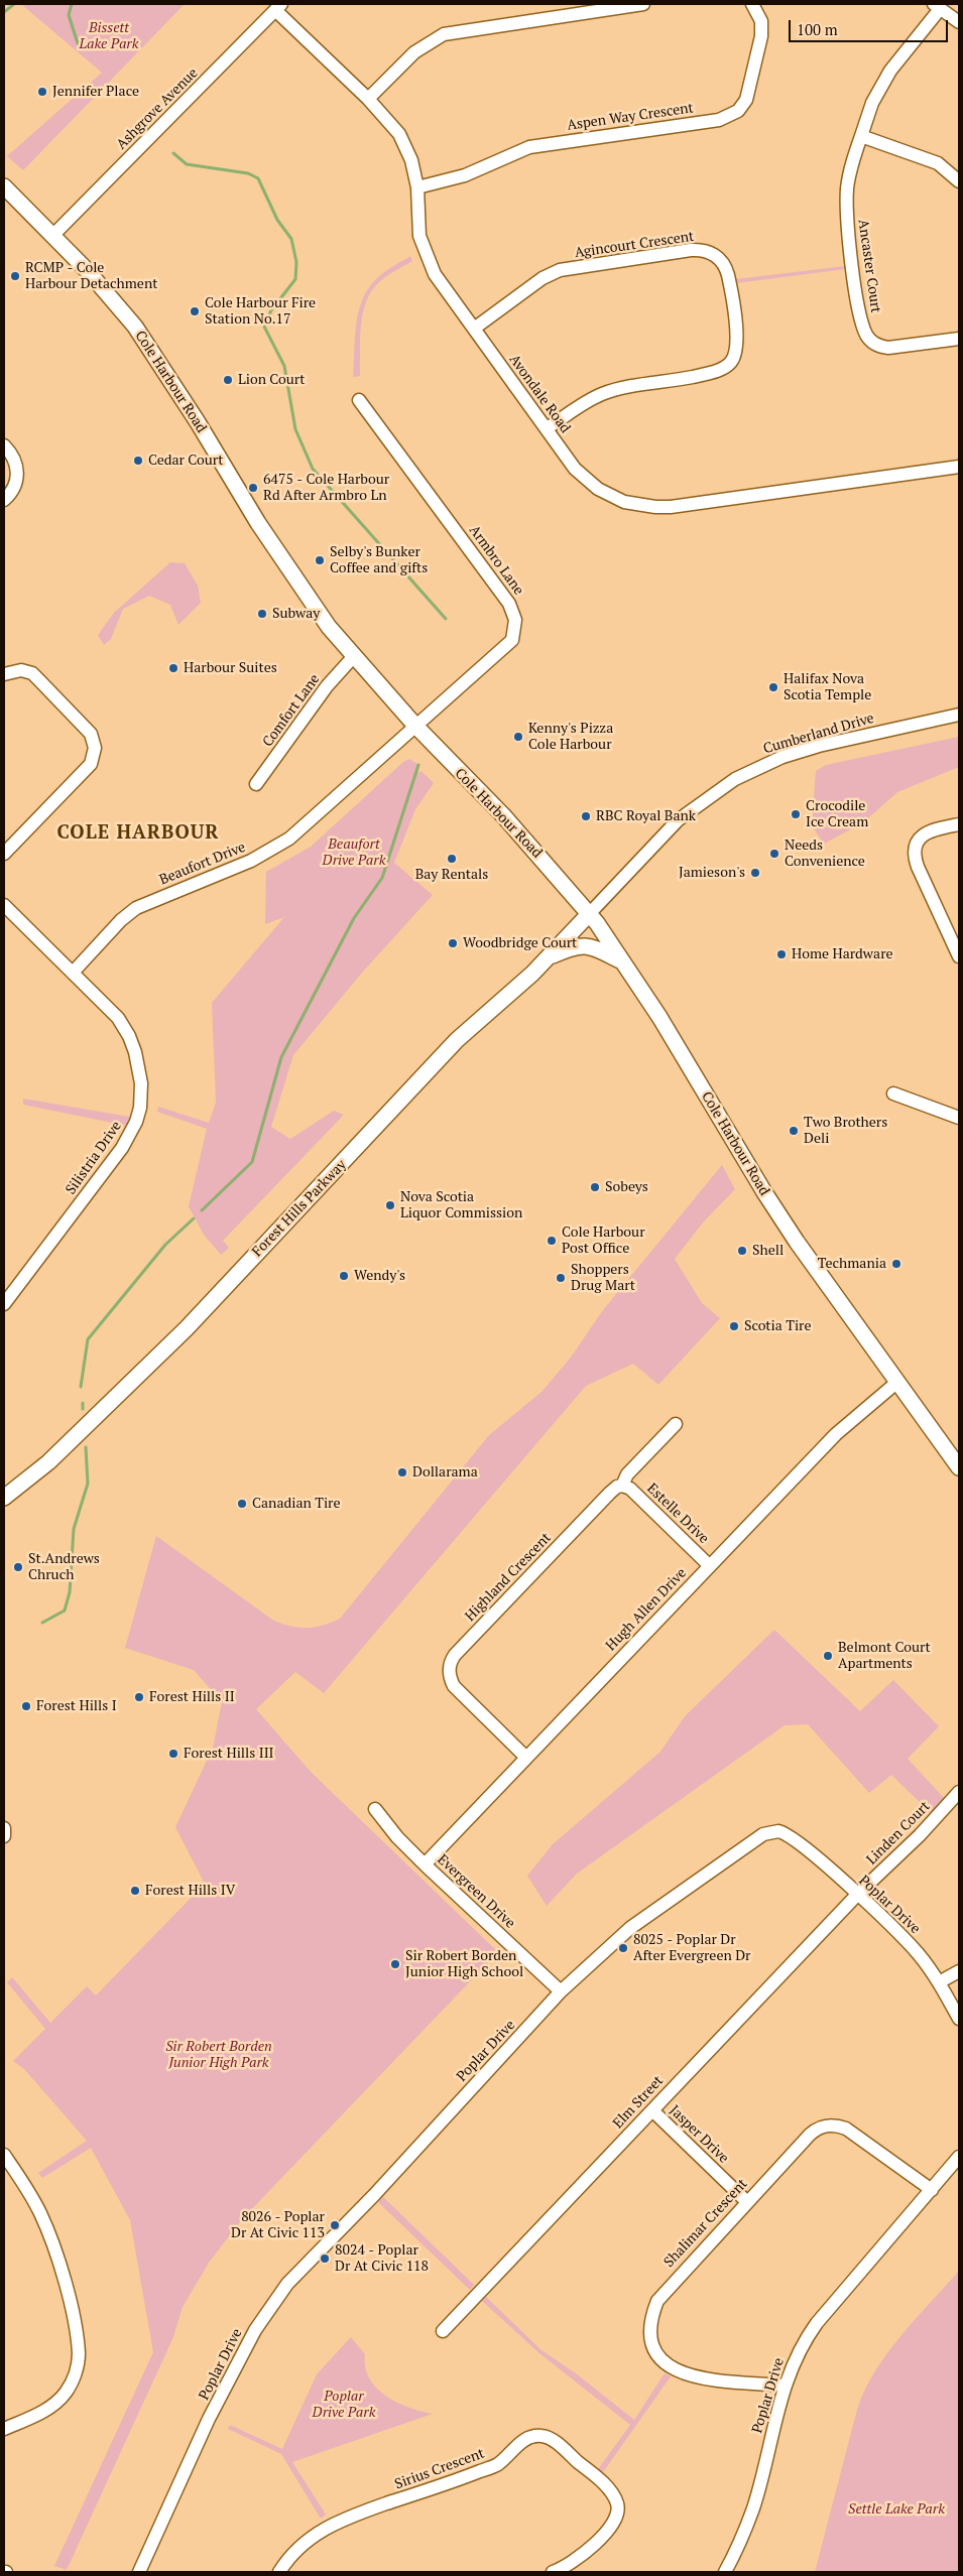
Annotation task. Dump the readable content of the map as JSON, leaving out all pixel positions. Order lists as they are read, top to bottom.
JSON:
{
  "streets": {
    "main road": ["Cole Harbour Road", "Forest Hills Parkway"],
    "street": [
      "Ashgrove Avenue",
      "Aspen Way Crescent",
      "Agincourt Crescent",
      "Ancaster Court",
      "Avondale Road",
      "Armbro Lane",
      "Comfort Lane",
      "Cumberland Drive",
      "Beaufort Drive",
      "Silistria Drive",
      "Estelle Drive",
      "Highland Crescent",
      "Hugh Allen Drive",
      "Linden Court",
      "Evergreen Drive",
      "Poplar Drive",
      "Elm Street",
      "Jasper Drive",
      "Shalimar Crescent",
      "Sirius Crescent"
    ]
  },
  "crossings": [
    ["Ashgrove Avenue", "Cole Harbour Road"],
    ["Ashgrove Avenue", "Avondale Road"],
    ["Aspen Way Crescent", "Avondale Road"],
    ["Agincourt Crescent", "Avondale Road"],
    ["Cole Harbour Road", "Armbro Lane"],
    ["Cole Harbour Road", "Comfort Lane"],
    ["Cole Harbour Road", "Cumberland Drive"],
    ["Cole Harbour Road", "Beaufort Drive"],
    ["Cole Harbour Road", "Forest Hills Parkway"],
    ["Cole Harbour Road", "Hugh Allen Drive"],
    ["Armbro Lane", "Beaufort Drive"],
    ["Cumberland Drive", "Forest Hills Parkway"],
    ["Beaufort Drive", "Silistria Drive"],
    ["Estelle Drive", "Highland Crescent"],
    ["Estelle Drive", "Hugh Allen Drive"],
    ["Highland Crescent", "Hugh Allen Drive"],
    ["Hugh Allen Drive", "Evergreen Drive"],
    ["Linden Court", "Poplar Drive"],
    ["Linden Court", "Elm Street"],
    ["Evergreen Drive", "Poplar Drive"],
    ["Poplar Drive", "Elm Street"],
    ["Poplar Drive", "Shalimar Crescent"],
    ["Elm Street", "Jasper Drive"],
    ["Jasper Drive", "Shalimar Crescent"]
  ],
  "districts": ["COLE HARBOUR"],
  "parks": [
    "Bissett Lake Park",
    "Beaufort Drive Park",
    "Sir Robert Borden Junior High Park",
    "Poplar Drive Park",
    "Settle Lake Park"
  ],
  "places": [
    "Jennifer Place",
    "RCMP - Cole Harbour Detachment",
    "Cole Harbour Fire Station No.17",
    "Lion Court",
    "Cedar Court",
    "6475 - Cole Harbour Rd After Armbro Ln",
    "Selby's Bunker Coffee and gifts",
    "Subway",
    "Harbour Suites",
    "Halifax Nova Scotia Temple",
    "Kenny's Pizza Cole Harbour",
    "Crocodile Ice Cream",
    "RBC Royal Bank",
    "Needs Convenience",
    "Bay Rentals",
    "Jamieson's",
    "Woodbridge Court",
    "Home Hardware",
    "Two Brothers Deli",
    "Sobeys",
    "Nova Scotia Liquor Commission",
    "Cole Harbour Post Office",
    "Shell",
    "Techmania",
    "Wendy's",
    "Shoppers Drug Mart",
    "Scotia Tire",
    "Dollarama",
    "Canadian Tire",
    "St.Andrews Chruch",
    "Belmont Court Apartments",
    "Forest Hills II",
    "Forest Hills I",
    "Forest Hills III",
    "Forest Hills IV",
    "8025 - Poplar Dr After Evergreen Dr",
    "Sir Robert Borden Junior High School",
    "8026 - Poplar Dr At Civic 113",
    "8024 - Poplar Dr At Civic 118"
  ],
  "scale_bar": "100 m"
}
